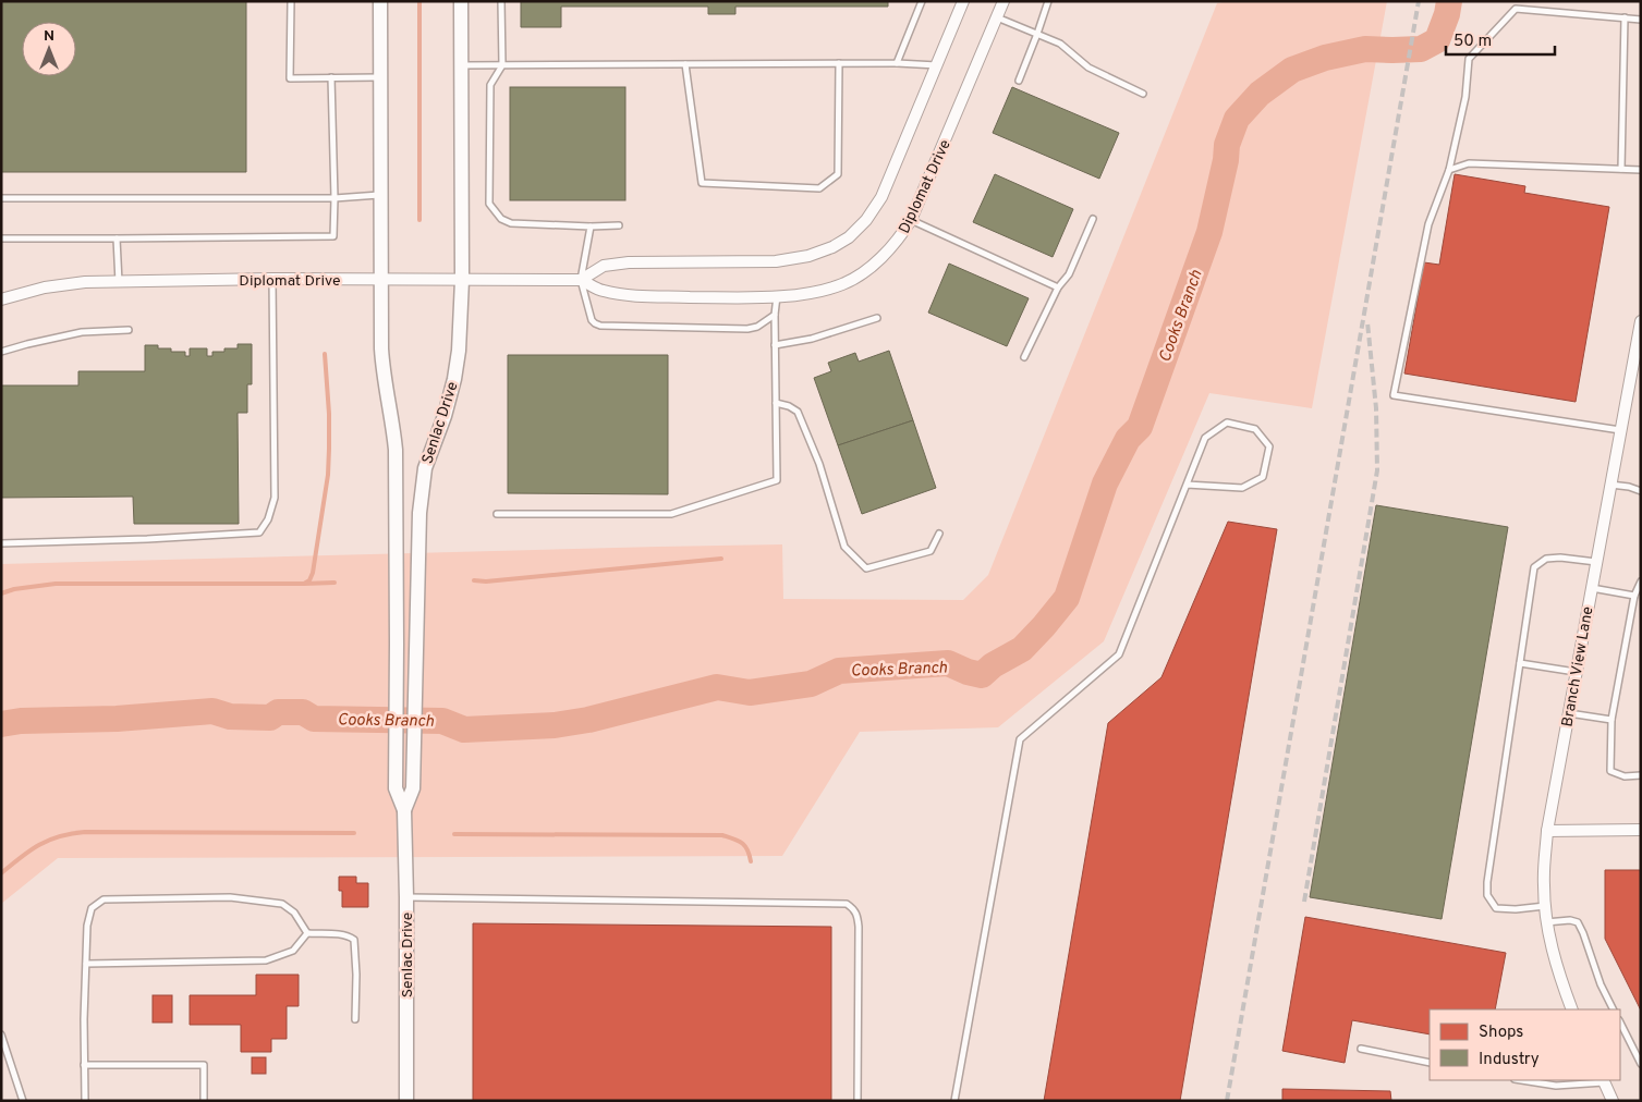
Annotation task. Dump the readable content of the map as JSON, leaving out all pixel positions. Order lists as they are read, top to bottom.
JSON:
{
  "streets": {
    "street": ["Diplomat Drive", "Senlac Drive", "Branch View Lane"]
  },
  "crossings": [
    ["Diplomat Drive", "Senlac Drive"]
  ],
  "water": ["Cooks Branch"],
  "legend": ["Shops", "Industry"],
  "scale_bar": "50 m",
  "north": "top"
}
